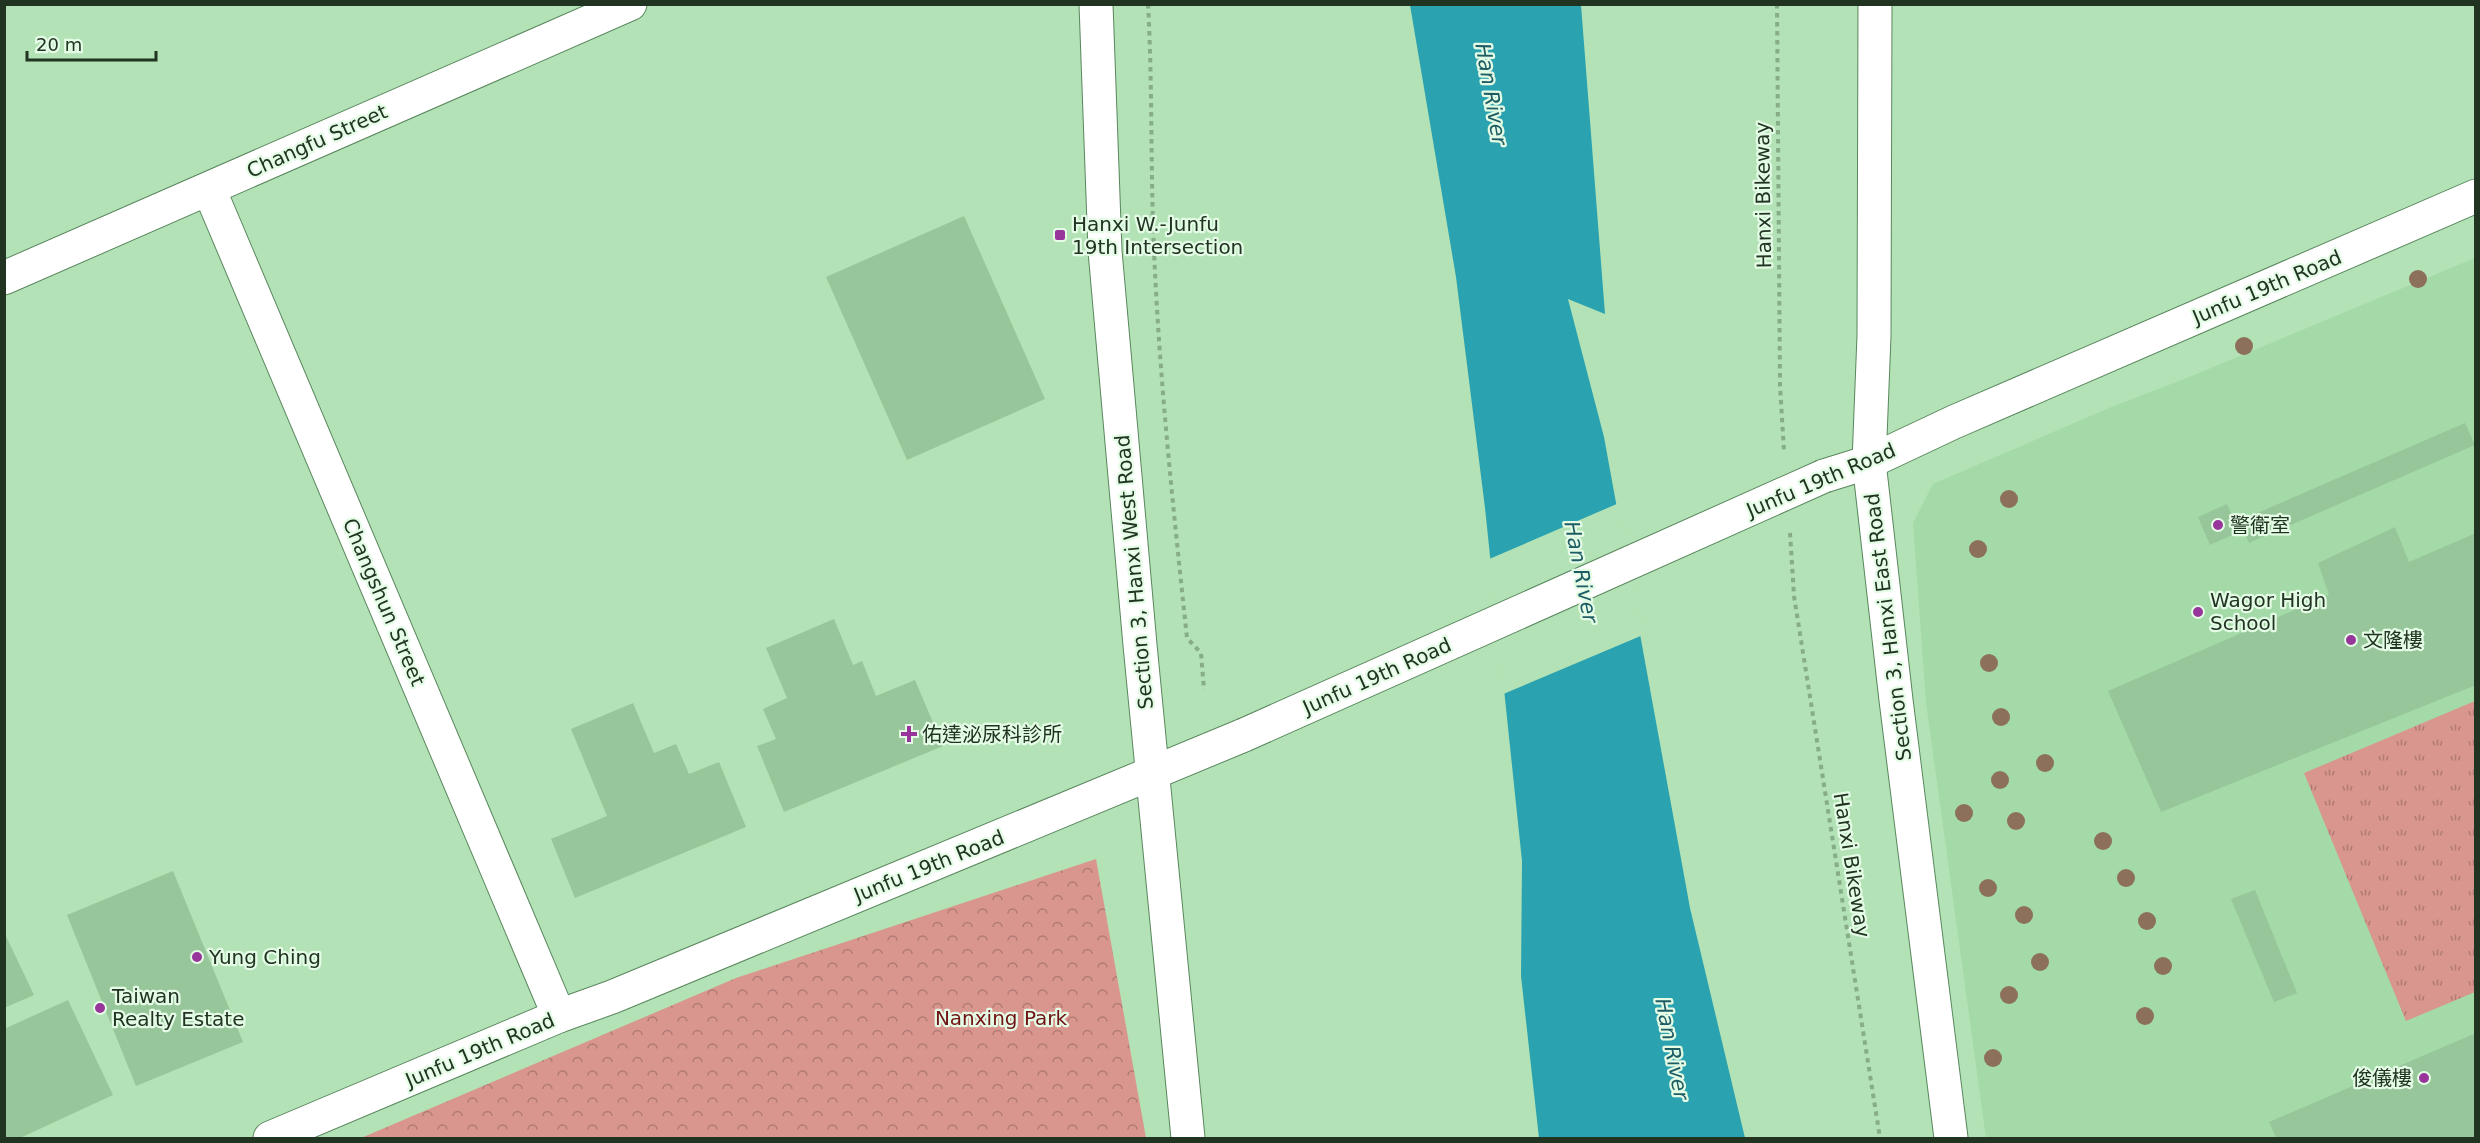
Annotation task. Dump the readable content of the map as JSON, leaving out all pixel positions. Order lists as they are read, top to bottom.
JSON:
{
  "streets": {
    "street": [
      "Changfu Street",
      "Junfu 19th Road",
      "Section 3, Hanxi West Road",
      "Changshun Street",
      "Section 3, Hanxi East Road"
    ],
    "path": ["Hanxi Bikeway"]
  },
  "crossings": [
    ["Changfu Street", "Changshun Street"],
    ["Junfu 19th Road", "Section 3, Hanxi West Road"],
    ["Junfu 19th Road", "Changshun Street"],
    ["Junfu 19th Road", "Section 3, Hanxi East Road"]
  ],
  "water": ["Han River"],
  "parks": ["Nanxing Park"],
  "places": {
    "transit": ["Hanxi W.-Junfu 19th Intersection"],
    "other": [
      "警衛室",
      "Wagor High School",
      "文隆樓",
      "Yung Ching",
      "Taiwan Realty Estate",
      "俊儀樓"
    ],
    "health": ["佑達泌尿科診所"]
  },
  "scale_bar": "20 m"
}
